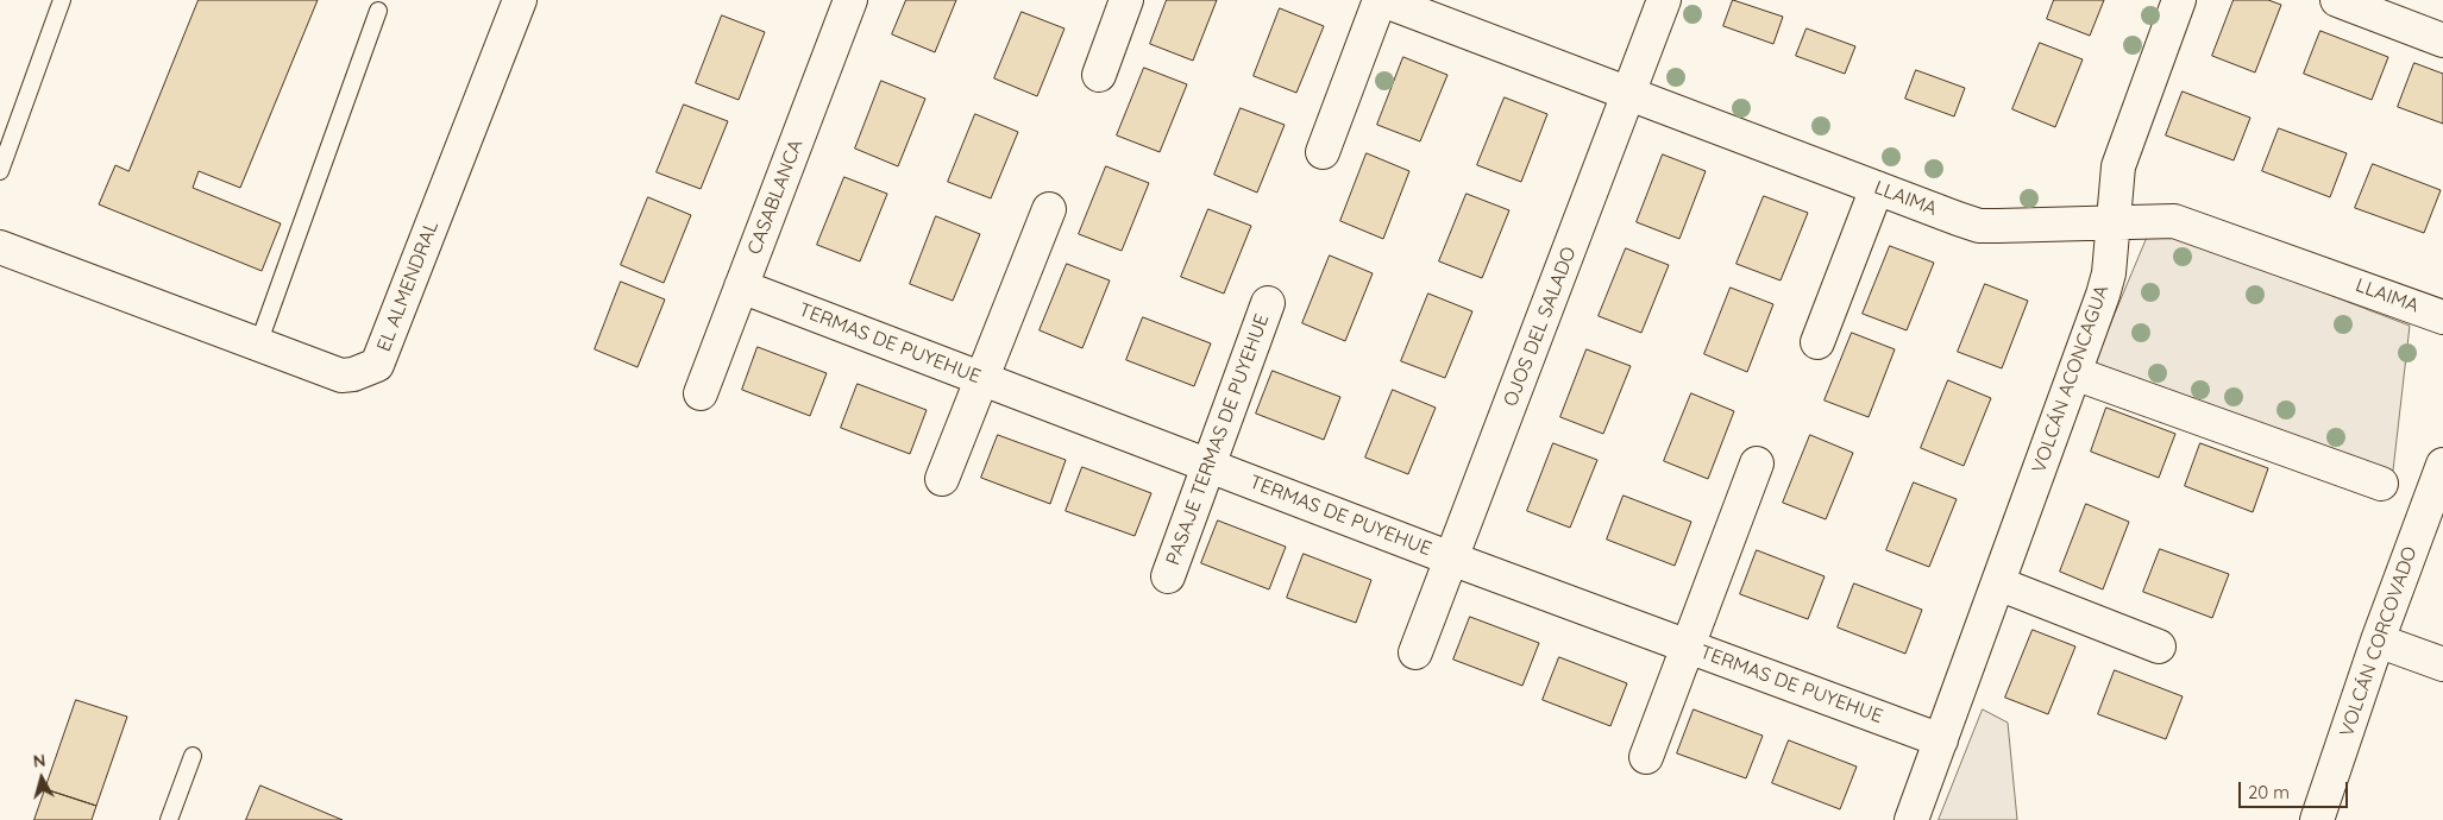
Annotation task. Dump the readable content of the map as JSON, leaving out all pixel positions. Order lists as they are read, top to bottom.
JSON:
{
  "streets": {
    "street": [
      "CASABLANCA",
      "LLAIMA",
      "EL ALMENDRAL",
      "OJOS DEL SALADO",
      "TERMAS DE PUYEHUE",
      "VOLCÁN ACONCAGUA",
      "PASAJE TERMAS DE PUYEHUE",
      "VOLCÁN CORCOVADO"
    ]
  },
  "crossings": [
    ["CASABLANCA", "TERMAS DE PUYEHUE"],
    ["LLAIMA", "OJOS DEL SALADO"],
    ["LLAIMA", "VOLCÁN ACONCAGUA"],
    ["OJOS DEL SALADO", "TERMAS DE PUYEHUE"],
    ["TERMAS DE PUYEHUE", "VOLCÁN ACONCAGUA"],
    ["TERMAS DE PUYEHUE", "PASAJE TERMAS DE PUYEHUE"]
  ],
  "scale_bar": "20 m",
  "north": "top"
}
